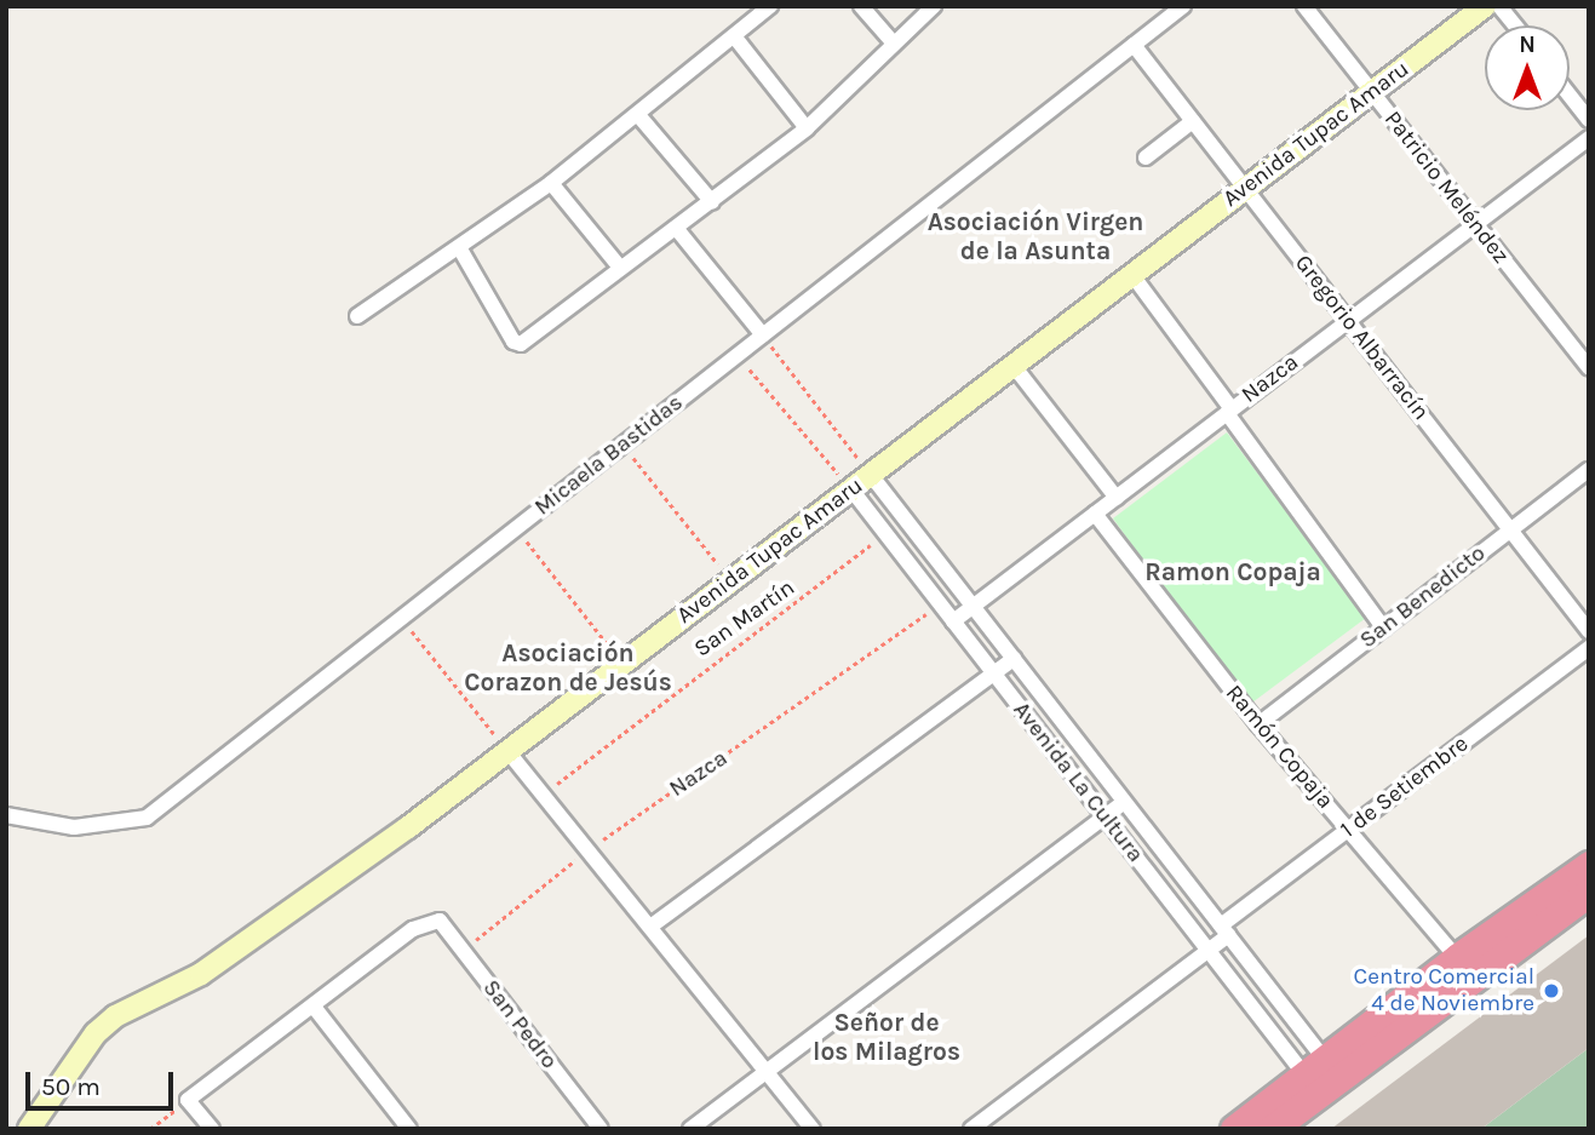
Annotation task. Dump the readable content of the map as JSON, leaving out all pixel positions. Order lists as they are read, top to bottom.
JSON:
{
  "streets": {
    "street": [
      "Avenida Tupac Amaru",
      "Patricio Meléndez",
      "Gregorio Albarracín",
      "Nazca",
      "Micaela Bastidas",
      "San Benedicto",
      "Ramón Copaja",
      "Avenida La Cultura",
      "1 de Setiembre",
      "San Pedro"
    ],
    "path": ["San Martín"]
  },
  "crossings": [
    ["Avenida Tupac Amaru", "Patricio Meléndez"],
    ["Avenida Tupac Amaru", "Gregorio Albarracín"],
    ["Avenida Tupac Amaru", "Avenida La Cultura"],
    ["Patricio Meléndez", "Nazca"],
    ["Gregorio Albarracín", "Nazca"],
    ["Gregorio Albarracín", "Micaela Bastidas"],
    ["Gregorio Albarracín", "San Benedicto"],
    ["Nazca", "Ramón Copaja"],
    ["Nazca", "Avenida La Cultura"],
    ["Nazca", "San Pedro"],
    ["San Benedicto", "Ramón Copaja"],
    ["San Martín", "Avenida La Cultura"],
    ["Ramón Copaja", "1 de Setiembre"],
    ["Avenida La Cultura", "1 de Setiembre"]
  ],
  "districts": [
    "Asociación Virgen de la Asunta",
    "Ramon Copaja",
    "Asociación Corazon de Jesús",
    "Señor de los Milagros"
  ],
  "places": ["Centro Comercial 4 de Noviembre"],
  "scale_bar": "50 m",
  "north": "top"
}
